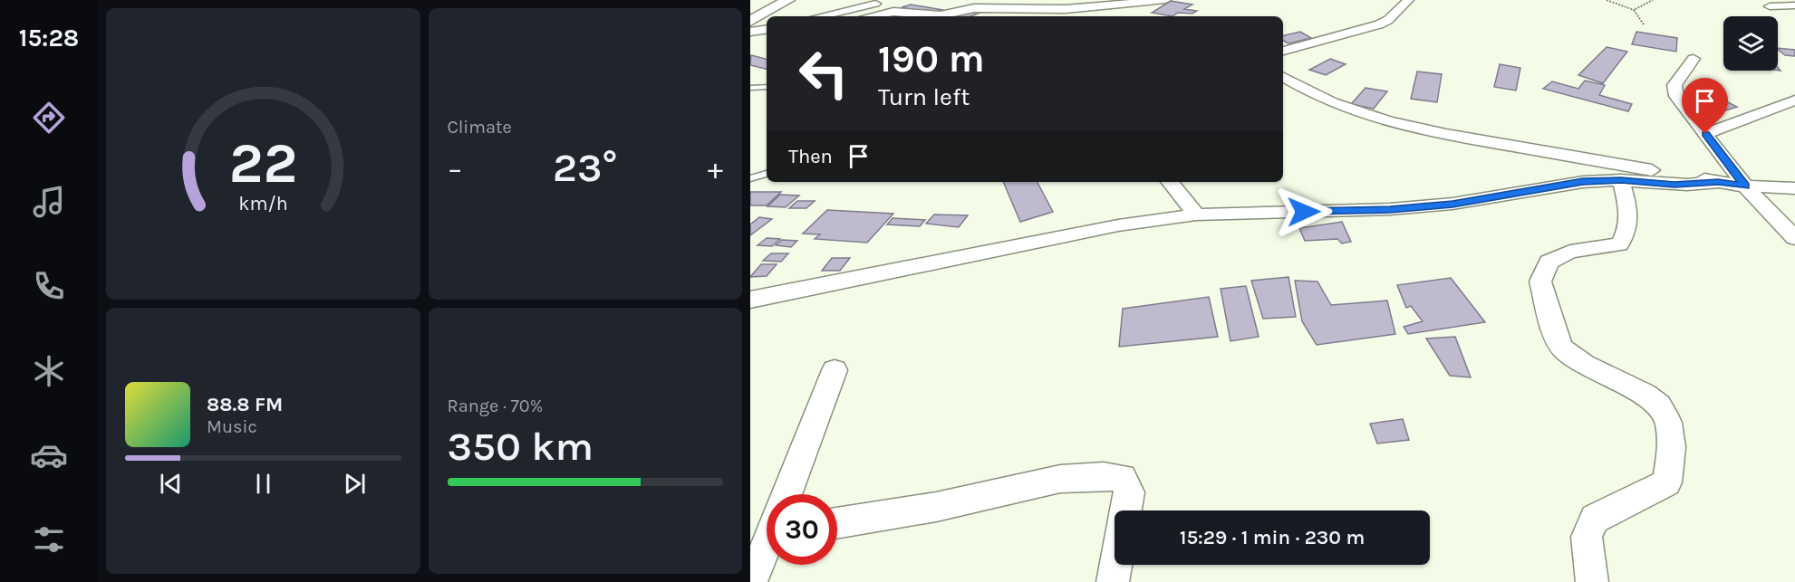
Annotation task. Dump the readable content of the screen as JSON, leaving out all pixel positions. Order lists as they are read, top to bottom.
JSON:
{
  "page": {
    "tabs": "15:28",
    "tile": [
      "Climate",
      ["Range · 70%", "350 km"]
    ],
    "turn": ["190 m", "Turn left"],
    "then": "Then",
    "heat": ["−", "23°", "+"],
    "song": ["88.8 FM", "Music"],
    "limit": "30",
    "trip": "15:29 · 1 min · 230 m",
    "gauge": ["22", "km/h"]
  }
}
